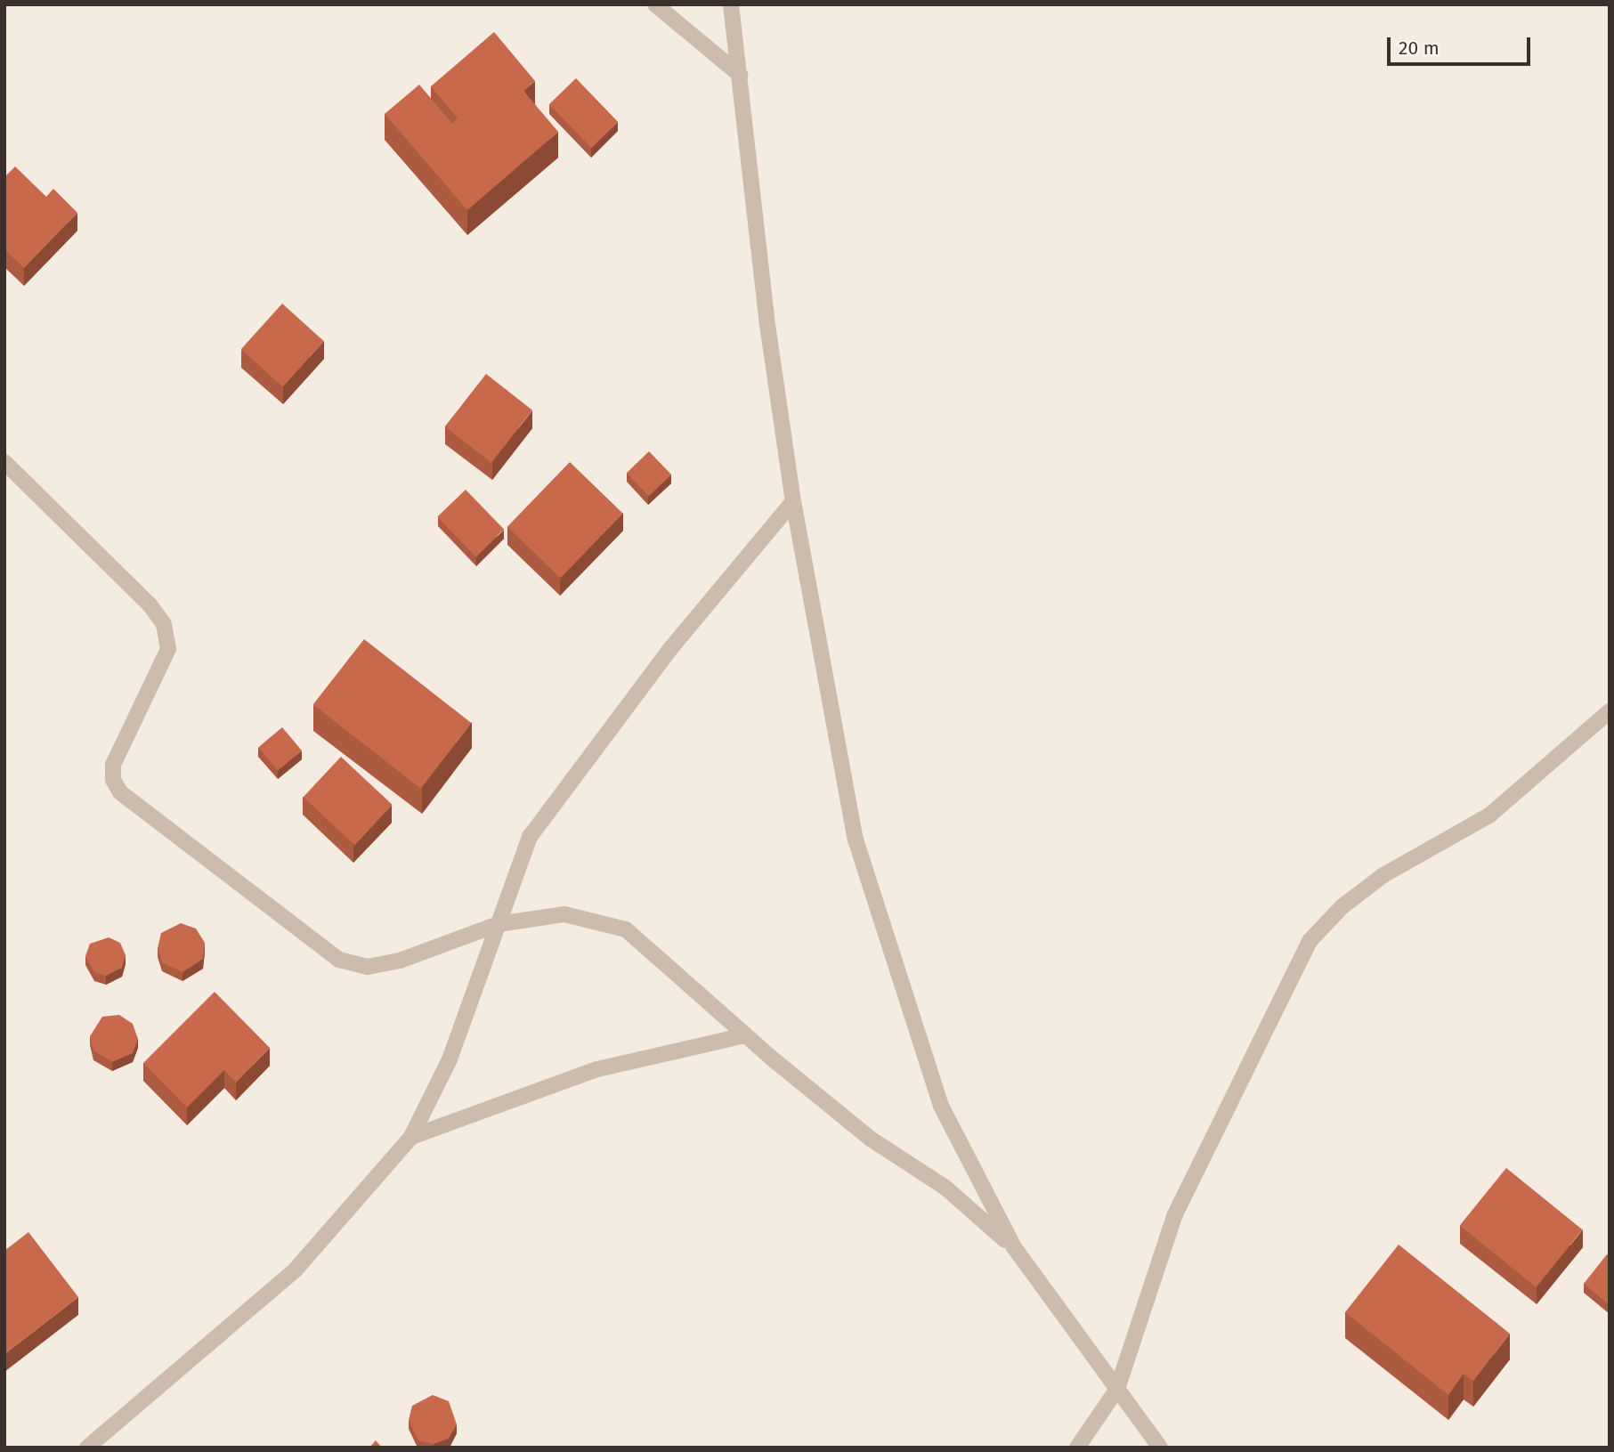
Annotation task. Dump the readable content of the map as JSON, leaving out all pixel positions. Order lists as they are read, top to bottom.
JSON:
{
  "scale_bar": "20 m"
}
